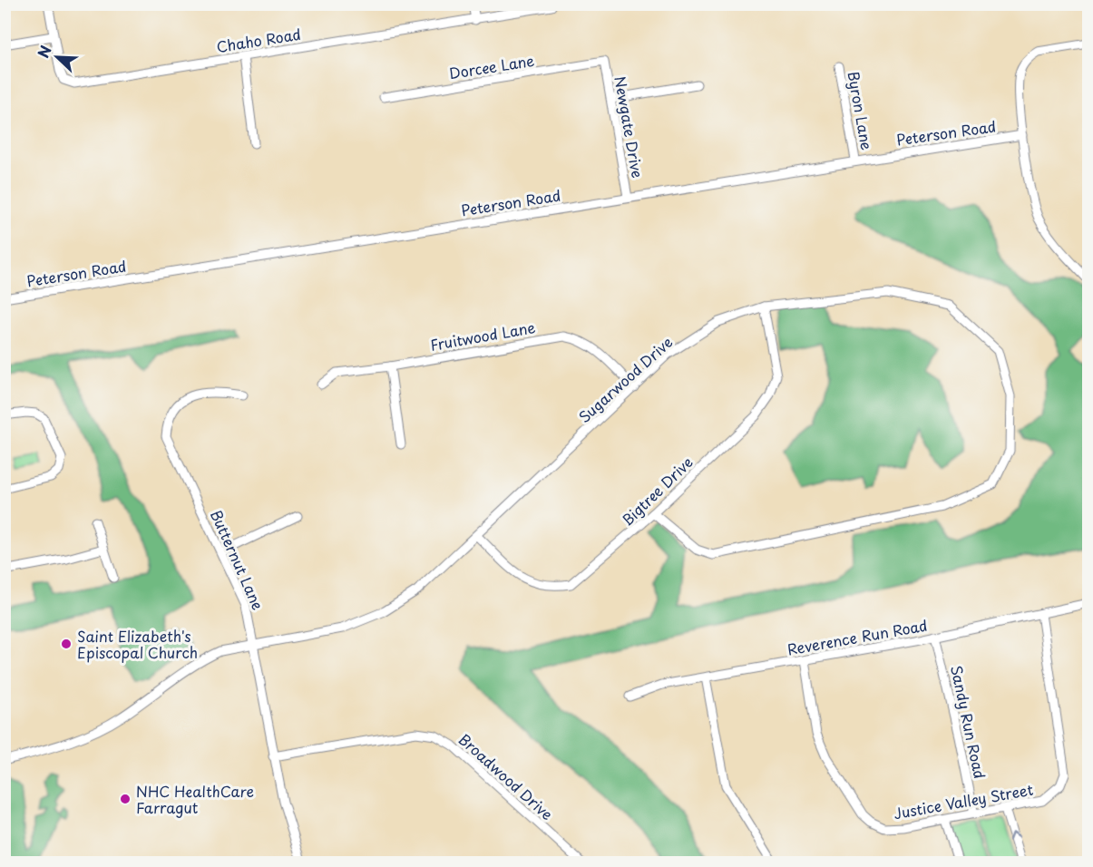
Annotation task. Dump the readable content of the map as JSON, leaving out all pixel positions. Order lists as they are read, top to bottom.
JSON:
{
  "streets": {
    "street": [
      "Chaho Road",
      "Dorcee Lane",
      "Byron Lane",
      "Newgate Drive",
      "Peterson Road",
      "Fruitwood Lane",
      "Sugarwood Drive",
      "Bigtree Drive",
      "Butternut Lane",
      "Reverence Run Road",
      "Sandy Run Road",
      "Broadwood Drive",
      "Justice Valley Street"
    ]
  },
  "crossings": [
    ["Dorcee Lane", "Newgate Drive"],
    ["Byron Lane", "Peterson Road"],
    ["Newgate Drive", "Peterson Road"],
    ["Fruitwood Lane", "Sugarwood Drive"],
    ["Sugarwood Drive", "Bigtree Drive"],
    ["Sugarwood Drive", "Butternut Lane"],
    ["Butternut Lane", "Broadwood Drive"],
    ["Reverence Run Road", "Sandy Run Road"],
    ["Reverence Run Road", "Justice Valley Street"],
    ["Sandy Run Road", "Justice Valley Street"]
  ],
  "places": ["Saint Elizabeth's Episcopal Church", "NHC HealthCare Farragut"],
  "north": "top left"
}
